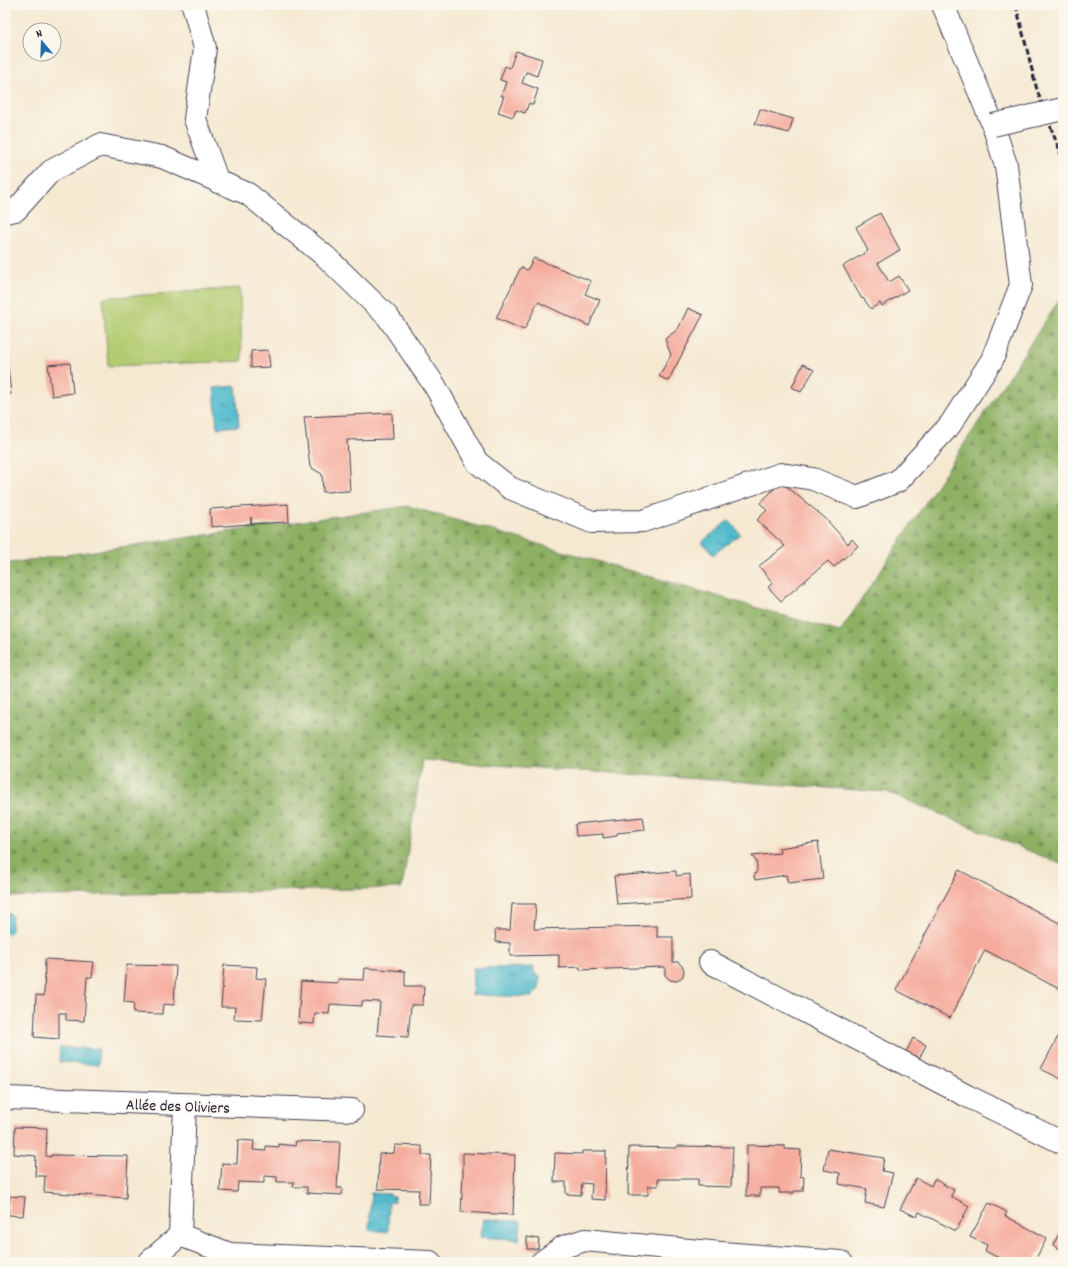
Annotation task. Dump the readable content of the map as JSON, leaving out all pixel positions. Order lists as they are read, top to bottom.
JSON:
{
  "streets": {
    "street": ["Allée des Oliviers"]
  },
  "north": "top"
}
